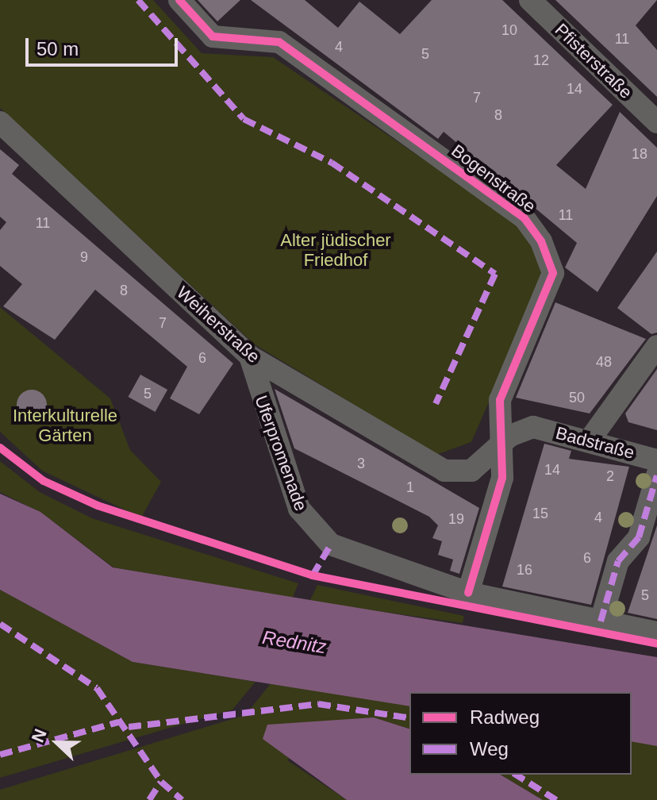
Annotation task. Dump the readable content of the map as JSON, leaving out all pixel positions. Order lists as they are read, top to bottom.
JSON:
{
  "streets": {
    "street": [
      "Pfisterstraße",
      "Bogenstraße",
      "Weiherstraße",
      "Badstraße",
      "Uferpromenade"
    ]
  },
  "crossings": [
    ["Bogenstraße", "Weiherstraße"],
    ["Bogenstraße", "Badstraße"],
    ["Bogenstraße", "Uferpromenade"],
    ["Weiherstraße", "Badstraße"],
    ["Weiherstraße", "Uferpromenade"]
  ],
  "water": ["Rednitz"],
  "parks": ["Alter jüdischer Friedhof", "Interkulturelle Gärten"],
  "house_numbers": [
    "10",
    "11",
    "4",
    "5",
    "12",
    "14",
    "7",
    "8",
    "18",
    "11",
    "11",
    "9",
    "8",
    "7",
    "6",
    "48",
    "5",
    "50",
    "3",
    "14",
    "2",
    "1",
    "15",
    "4",
    "19",
    "6",
    "16",
    "5"
  ],
  "legend": ["Radweg", "Weg"],
  "scale_bar": "50 m",
  "north": "left"
}
